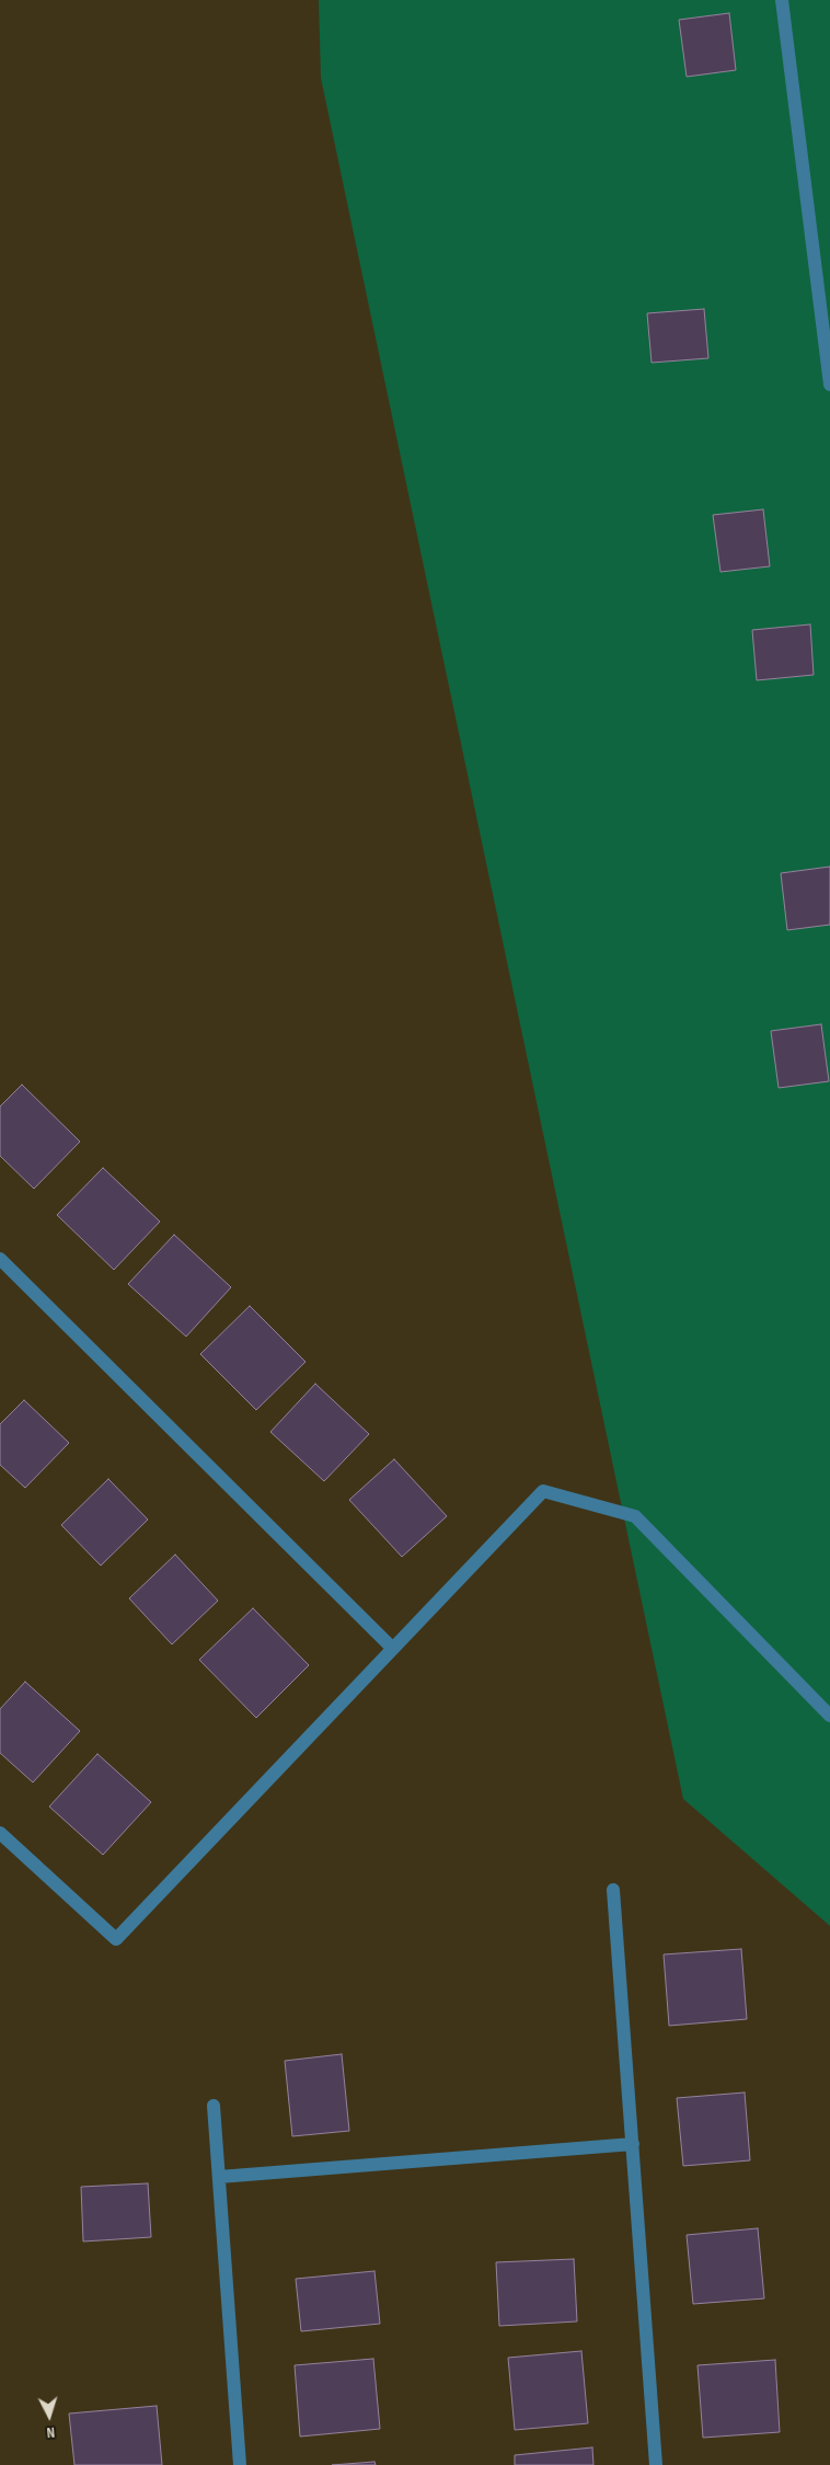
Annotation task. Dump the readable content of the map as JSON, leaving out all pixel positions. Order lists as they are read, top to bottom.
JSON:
{
  "north": "bottom"
}
